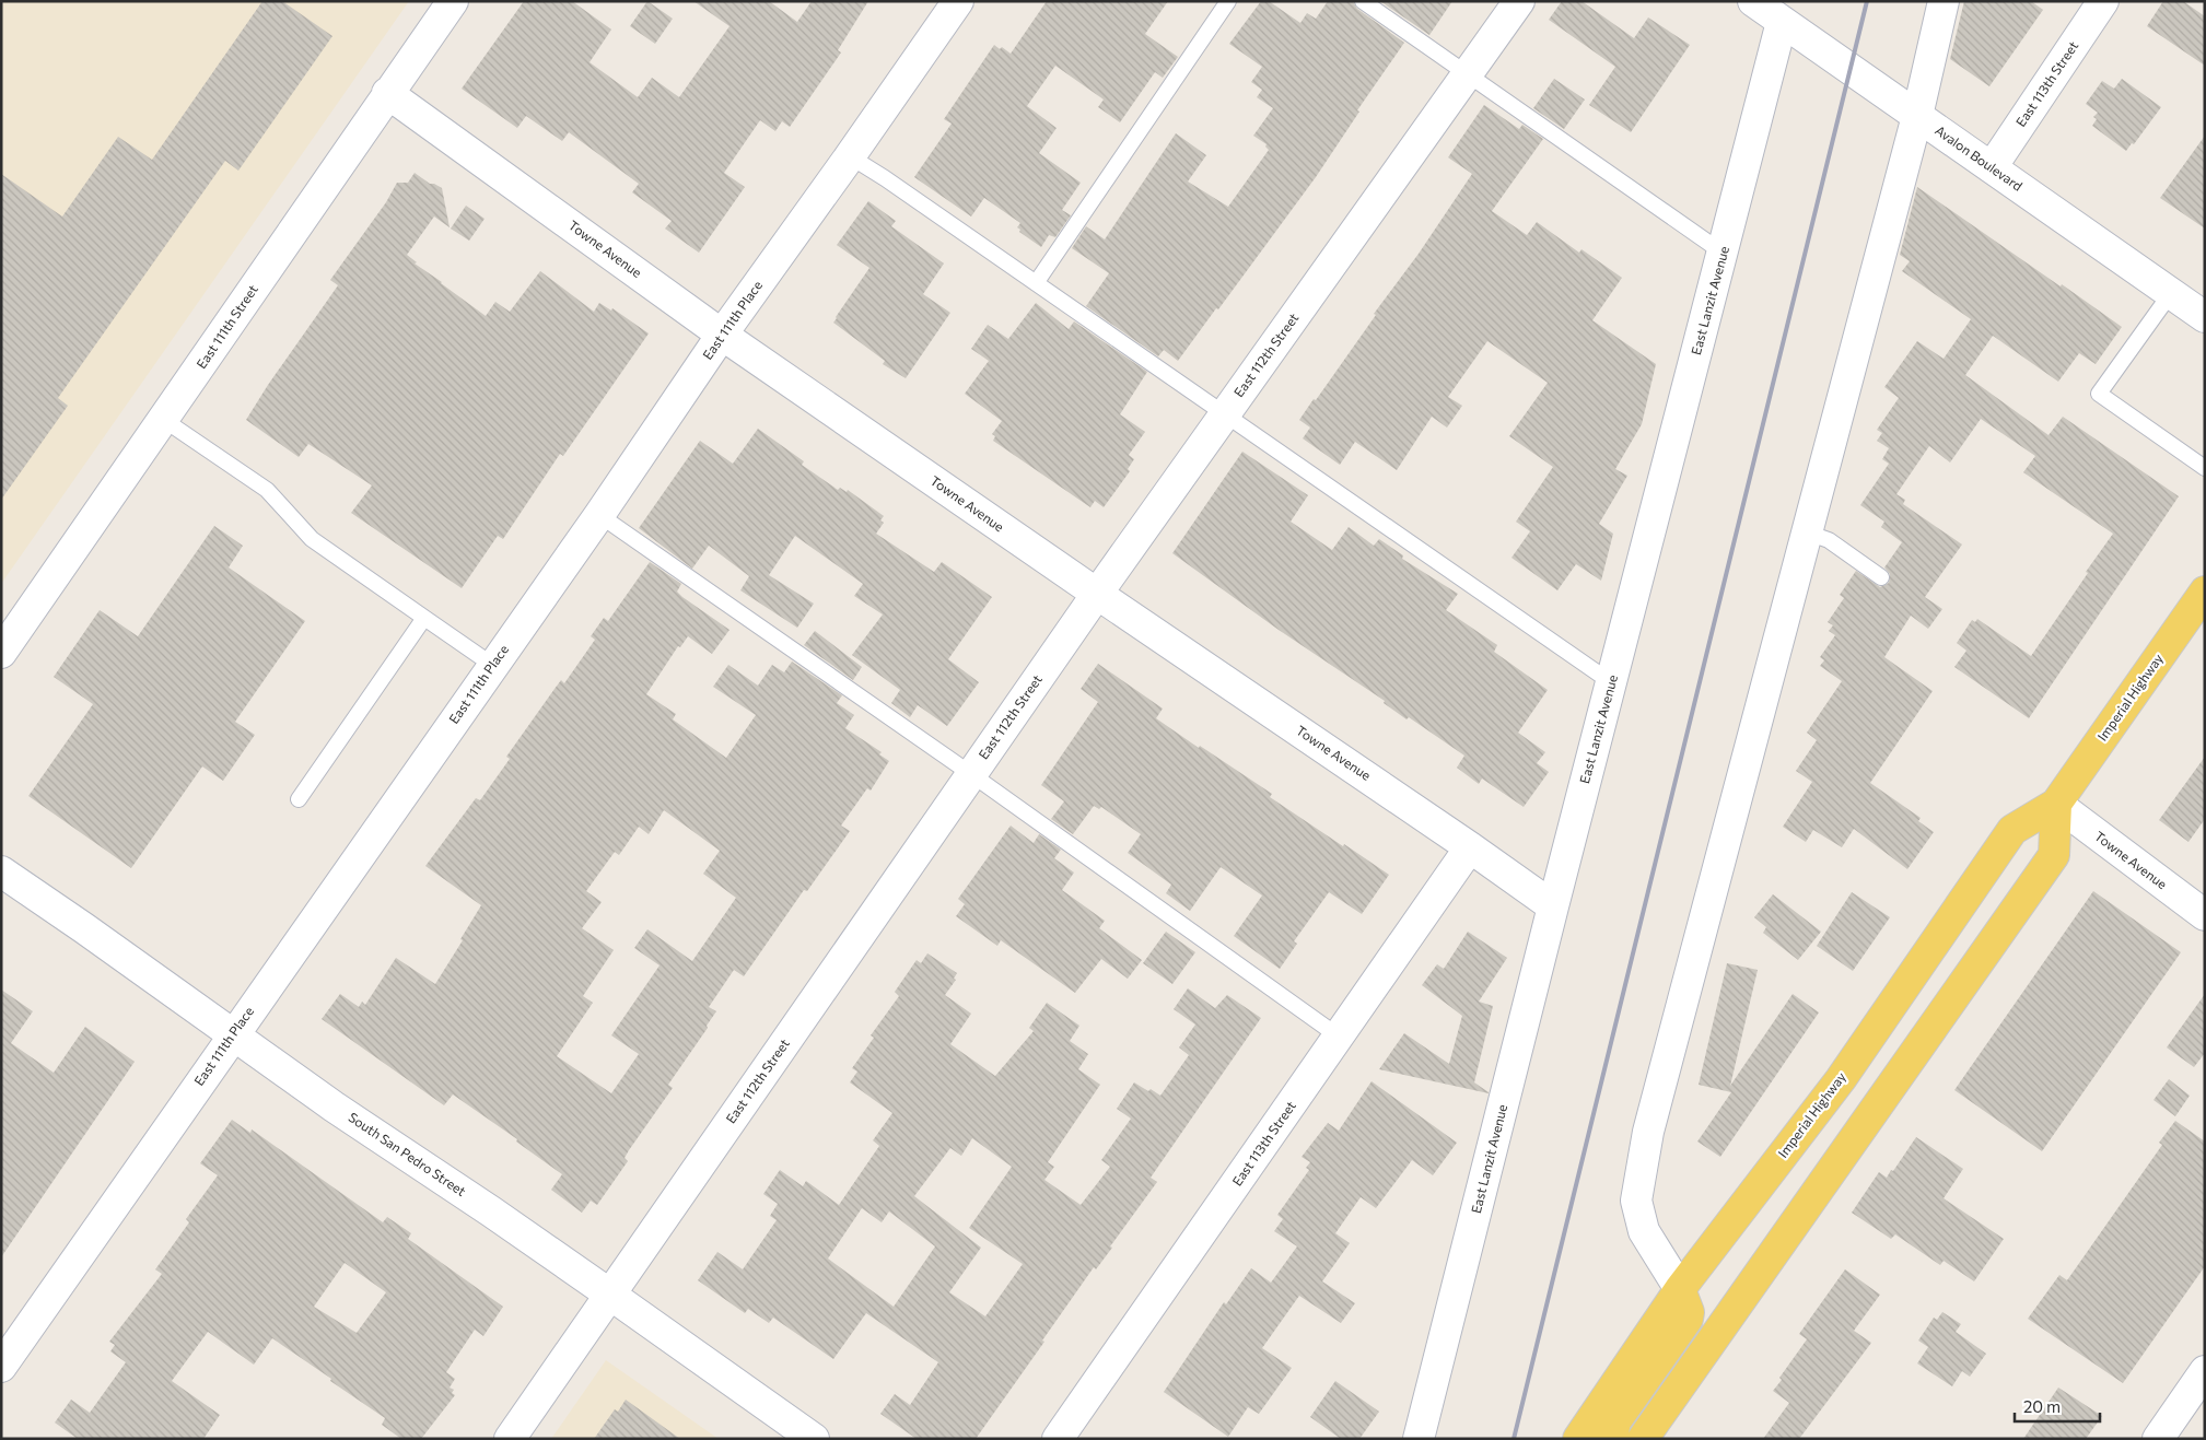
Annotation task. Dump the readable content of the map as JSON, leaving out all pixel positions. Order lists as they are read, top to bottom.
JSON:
{
  "streets": {
    "main road": ["Imperial Highway"],
    "street": [
      "East 113th Street",
      "Avalon Boulevard",
      "Towne Avenue",
      "East Lanzit Avenue",
      "East 111th Place",
      "East 111th Street",
      "East 112th Street",
      "South San Pedro Street"
    ]
  },
  "crossings": [
    ["East 113th Street", "Avalon Boulevard"],
    ["East 113th Street", "Towne Avenue"],
    ["Avalon Boulevard", "East Lanzit Avenue"],
    ["Towne Avenue", "East Lanzit Avenue"],
    ["Towne Avenue", "East 111th Place"],
    ["Towne Avenue", "East 111th Street"],
    ["Towne Avenue", "East 112th Street"],
    ["Towne Avenue", "Imperial Highway"],
    ["East 111th Place", "South San Pedro Street"],
    ["East 112th Street", "South San Pedro Street"]
  ],
  "scale_bar": "20 m"
}
